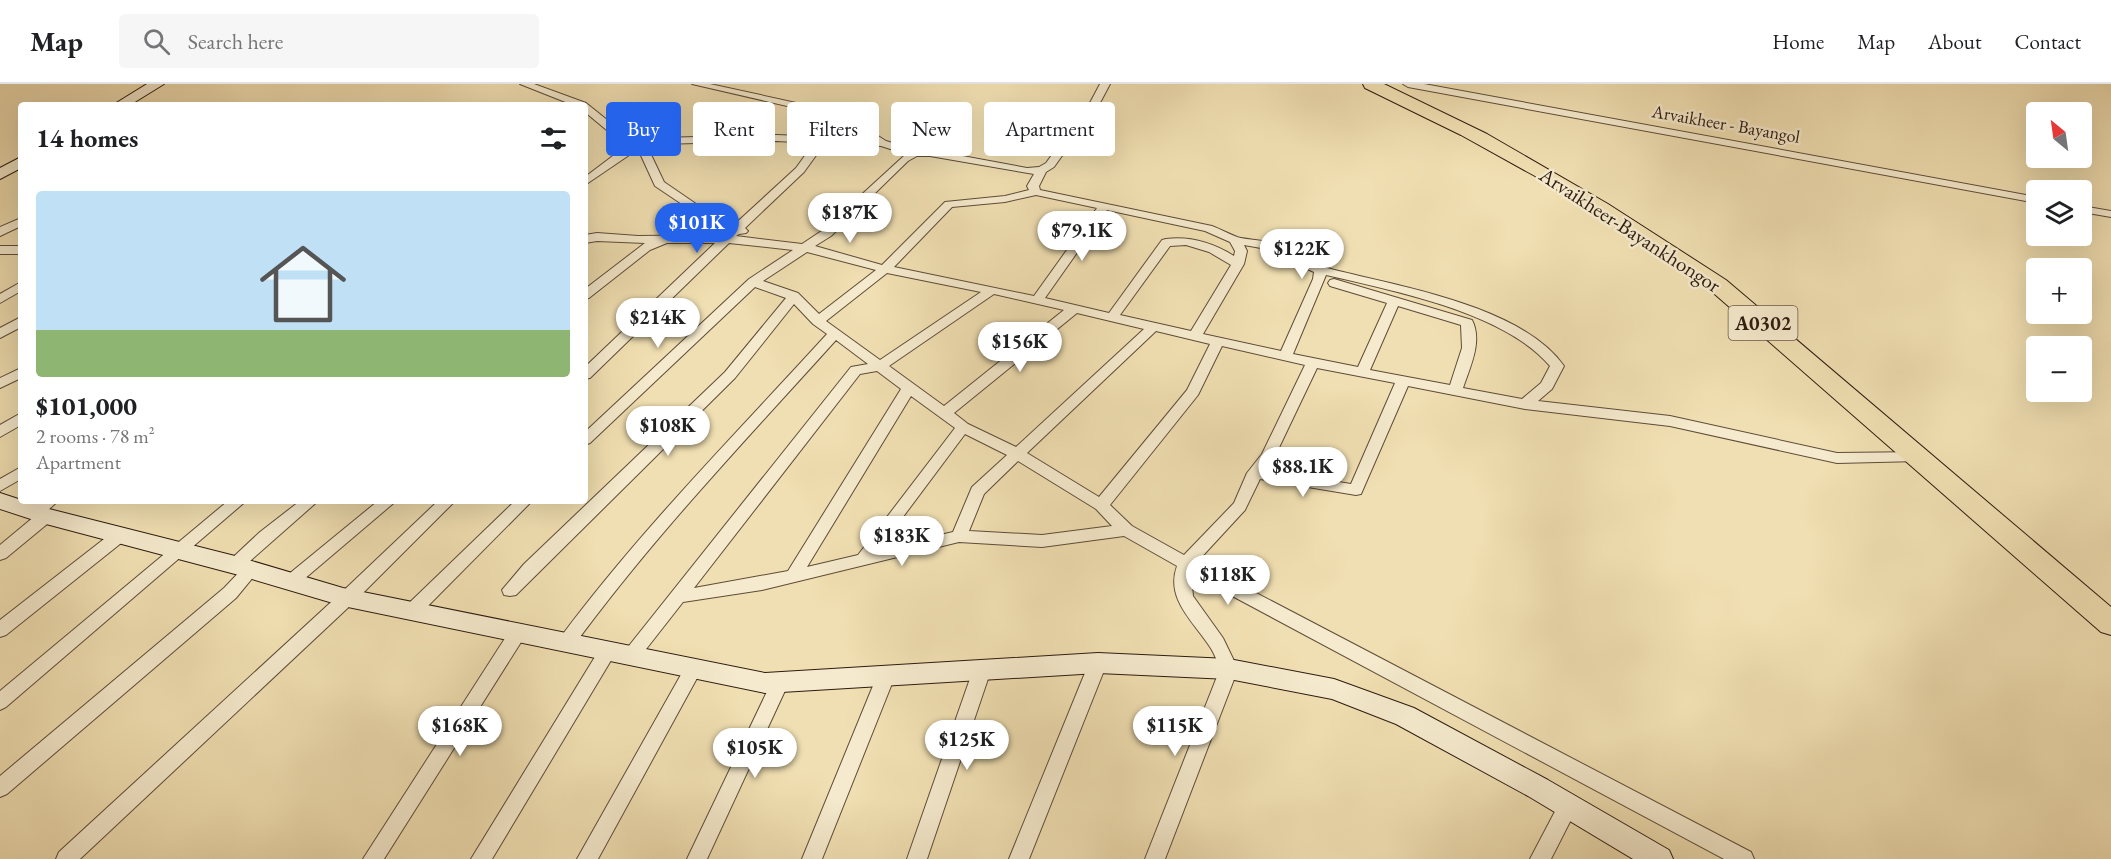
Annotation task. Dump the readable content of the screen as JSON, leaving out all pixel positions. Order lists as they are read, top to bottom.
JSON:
{
  "streets": {
    "highway": ["Arvaikheer-Bayankhongor", "A0302"],
    "street": ["Arvaikheer - Bayangol"]
  },
  "north": "top left",
  "page": {
    "header": "Map",
    "search": "Search here",
    "nav": [
      "Home",
      "Map",
      "About",
      "Contact"
    ],
    "map_buttons": ["+", "−"],
    "chip": [
      "Buy",
      "Rent",
      "Filters",
      "New",
      "Apartment"
    ],
    "heading": "14 homes",
    "list": [
      {
        "name": "$101,000",
        "note": "2 rooms · 78 m² · Apartment"
      }
    ],
    "price": [
      "$187K",
      "$101K",
      "$79.1K",
      "$122K",
      "$214K",
      "$156K",
      "$108K",
      "$88.1K",
      "$183K",
      "$118K",
      "$168K",
      "$115K",
      "$125K",
      "$105K"
    ]
  }
}
